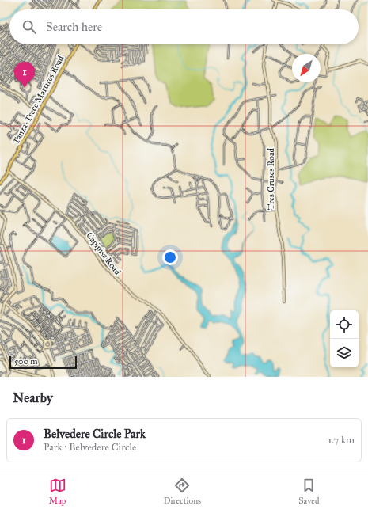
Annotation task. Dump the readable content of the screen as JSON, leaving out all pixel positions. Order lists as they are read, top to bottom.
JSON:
{
  "streets": {
    "main road": ["Tanza-Trece Martires Road", "Tres Cruses Road", "Capipisa Road"]
  },
  "crossings": [
    ["Tanza-Trece Martires Road", "Capipisa Road"]
  ],
  "scale_bar": "500 m",
  "north": "bottom left",
  "page": {
    "search": "Search here",
    "pins": "1",
    "scale": "500 m",
    "heading": "Nearby",
    "list": [
      {
        "mark": "1",
        "name": "Belvedere Circle Park",
        "note": "Park · Belvedere Circle",
        "value": "1.7 km"
      }
    ],
    "nav": ["Map", "Directions", "Saved"]
  }
}
